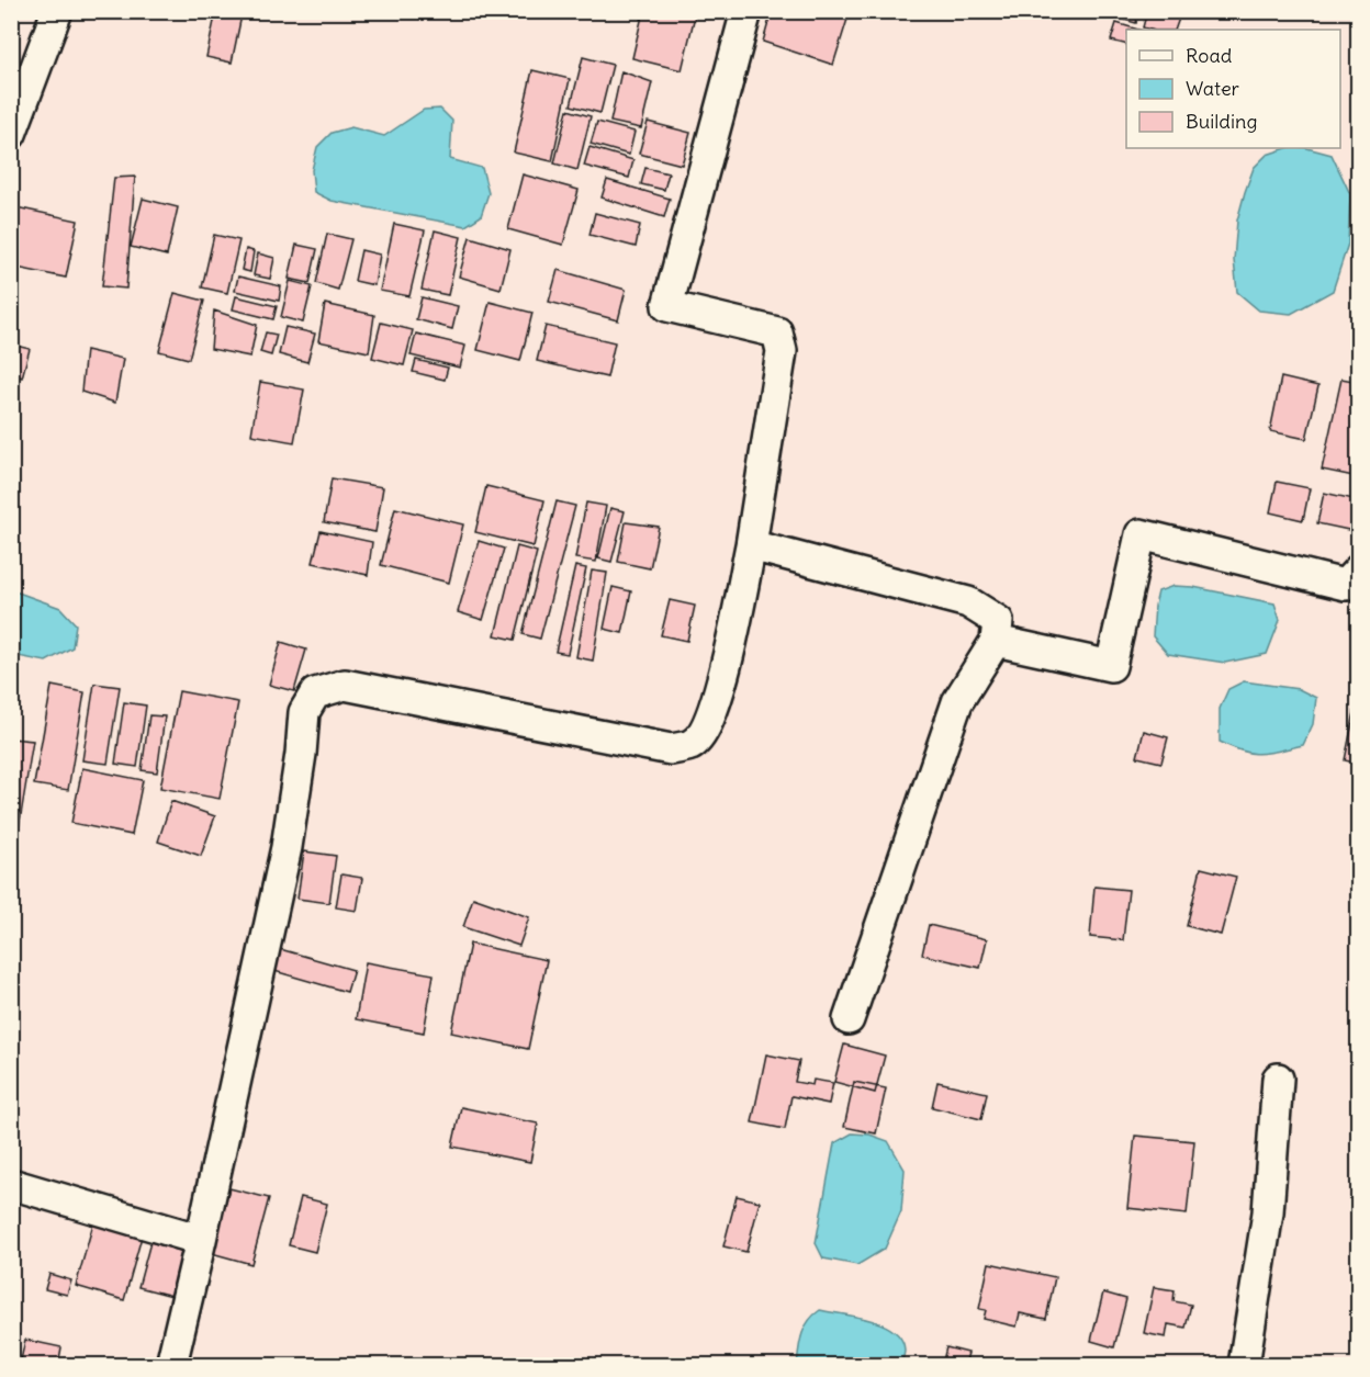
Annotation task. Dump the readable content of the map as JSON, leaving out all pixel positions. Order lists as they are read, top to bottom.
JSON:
{
  "legend": ["Road", "Water", "Building"]
}
